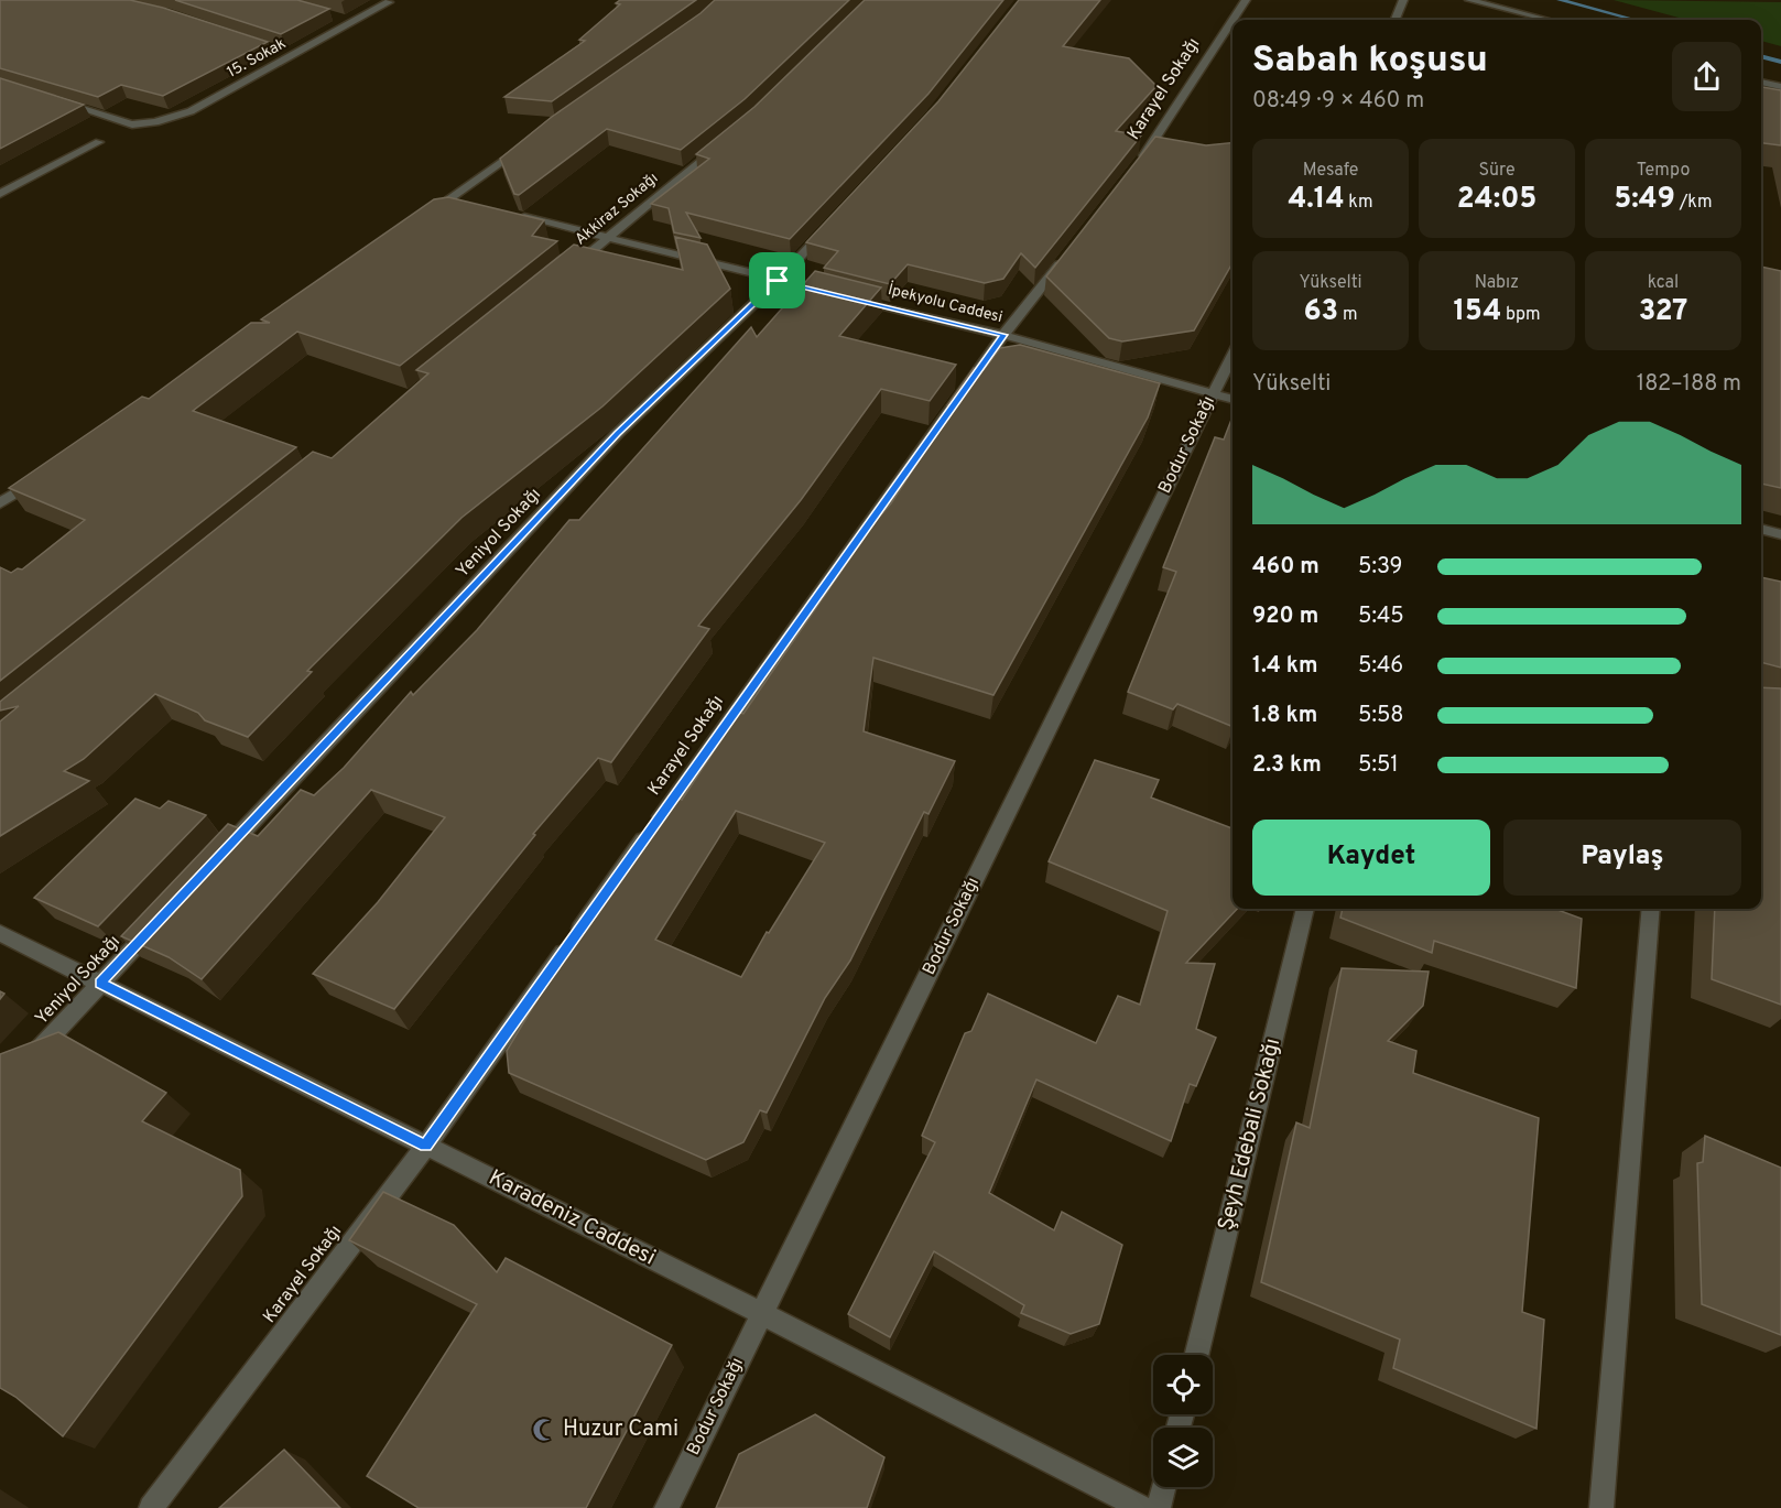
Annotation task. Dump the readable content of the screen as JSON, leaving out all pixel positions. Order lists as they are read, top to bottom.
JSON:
{
  "streets": {
    "street": [
      "15. Sokak",
      "Karayel Sokağı",
      "Akkiraz Sokağı",
      "İpekyolu Caddesi",
      "Bodur Sokağı",
      "Yeniyol Sokağı",
      "Şeyh Edebali Sokağı",
      "Karadeniz Caddesi"
    ]
  },
  "crossings": [
    ["Karayel Sokağı", "İpekyolu Caddesi"],
    ["Karayel Sokağı", "Karadeniz Caddesi"],
    ["İpekyolu Caddesi", "Bodur Sokağı"],
    ["Bodur Sokağı", "Karadeniz Caddesi"],
    ["Yeniyol Sokağı", "Karadeniz Caddesi"]
  ],
  "places": {
    "mosque": ["Huzur Cami"]
  },
  "page": {
    "heading": ["Sabah koşusu", "08:49 · 9 × 460 m"],
    "stats": [
      ["Mesafe", "4.14 km"],
      ["Süre", "24:05"],
      ["Tempo", "5:49 /km"],
      ["Yükselti", "63 m"],
      ["Nabız", "154 bpm"],
      ["kcal", "327"]
    ],
    "chart": ["Yükselti", "182–188 m"],
    "list": [
      {
        "name": "460 m",
        "note": "5:39"
      },
      {
        "name": "920 m",
        "note": "5:45"
      },
      {
        "name": "1.4 km",
        "note": "5:46"
      },
      {
        "name": "1.8 km",
        "note": "5:58"
      },
      {
        "name": "2.3 km",
        "note": "5:51"
      }
    ],
    "buttons": ["Kaydet", "Paylaş"]
  }
}
